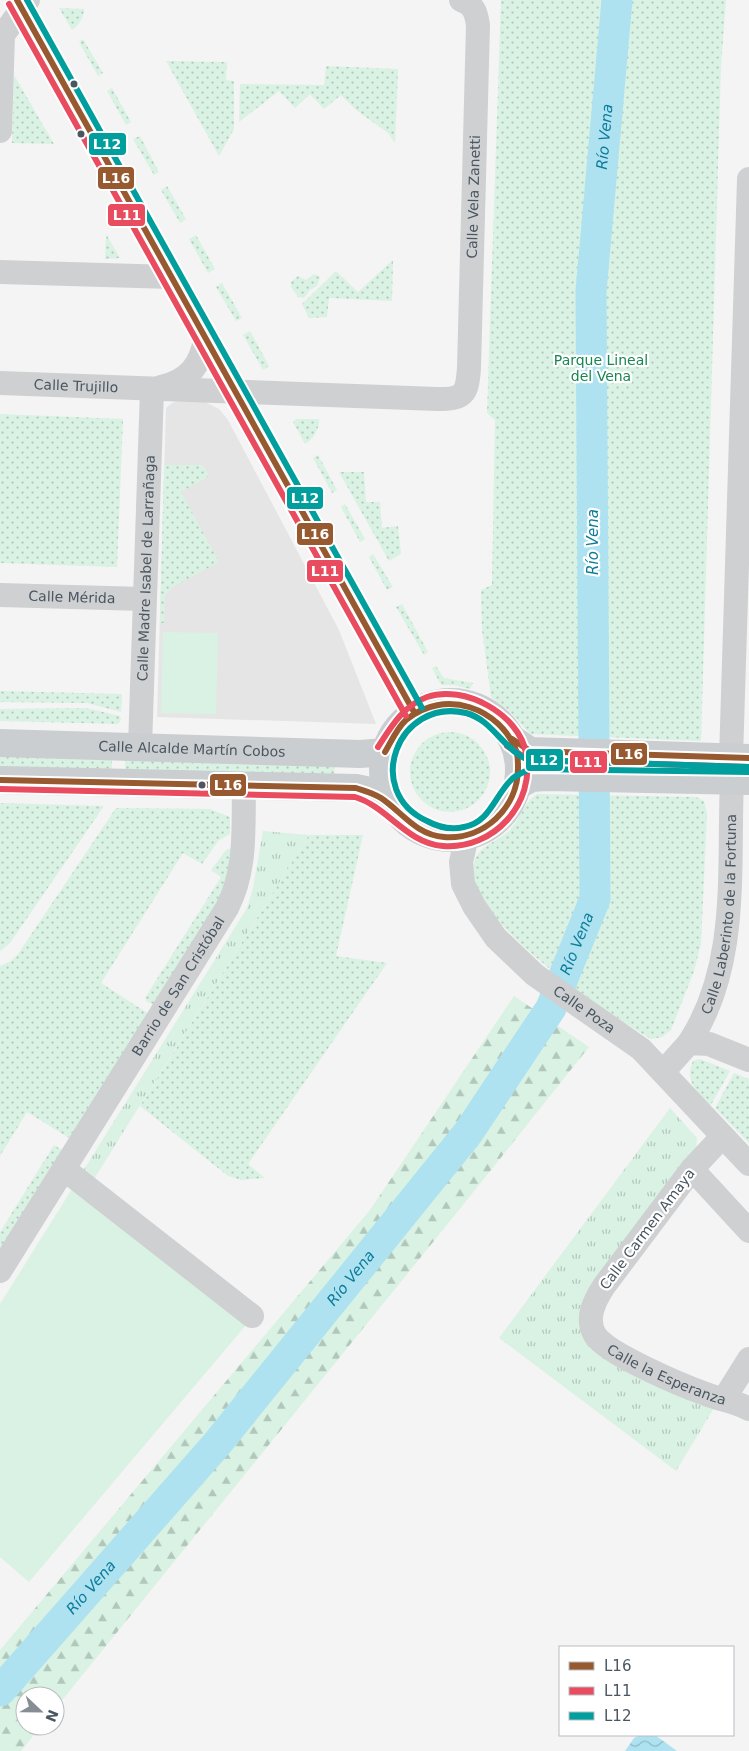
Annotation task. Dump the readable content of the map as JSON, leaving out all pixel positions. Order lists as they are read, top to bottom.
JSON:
{
  "streets": {
    "main road": ["Calle Alcalde Martín Cobos"],
    "street": [
      "Calle Vela Zanetti",
      "Calle Trujillo",
      "Calle Madre Isabel de Larrañaga",
      "Calle Mérida",
      "Calle Laberinto de la Fortuna",
      "Barrio de San Cristóbal",
      "Calle Poza",
      "Calle Carmen Amaya",
      "Calle la Esperanza"
    ]
  },
  "crossings": [
    ["Calle Vela Zanetti", "Calle Trujillo"],
    ["Calle Trujillo", "Calle Madre Isabel de Larrañaga"],
    ["Calle Madre Isabel de Larrañaga", "Calle Mérida"],
    ["Calle Madre Isabel de Larrañaga", "Calle Alcalde Martín Cobos"],
    ["Calle Alcalde Martín Cobos", "Calle Poza"],
    ["Calle Laberinto de la Fortuna", "Calle Poza"],
    ["Calle Poza", "Calle Carmen Amaya"],
    ["Calle Carmen Amaya", "Calle la Esperanza"]
  ],
  "water": ["Río Vena"],
  "parks": ["Parque Lineal del Vena"],
  "lines": ["transit line L16", "transit line L12", "transit line L11"],
  "legend": ["L16", "L11", "L12"],
  "north": "right"
}
